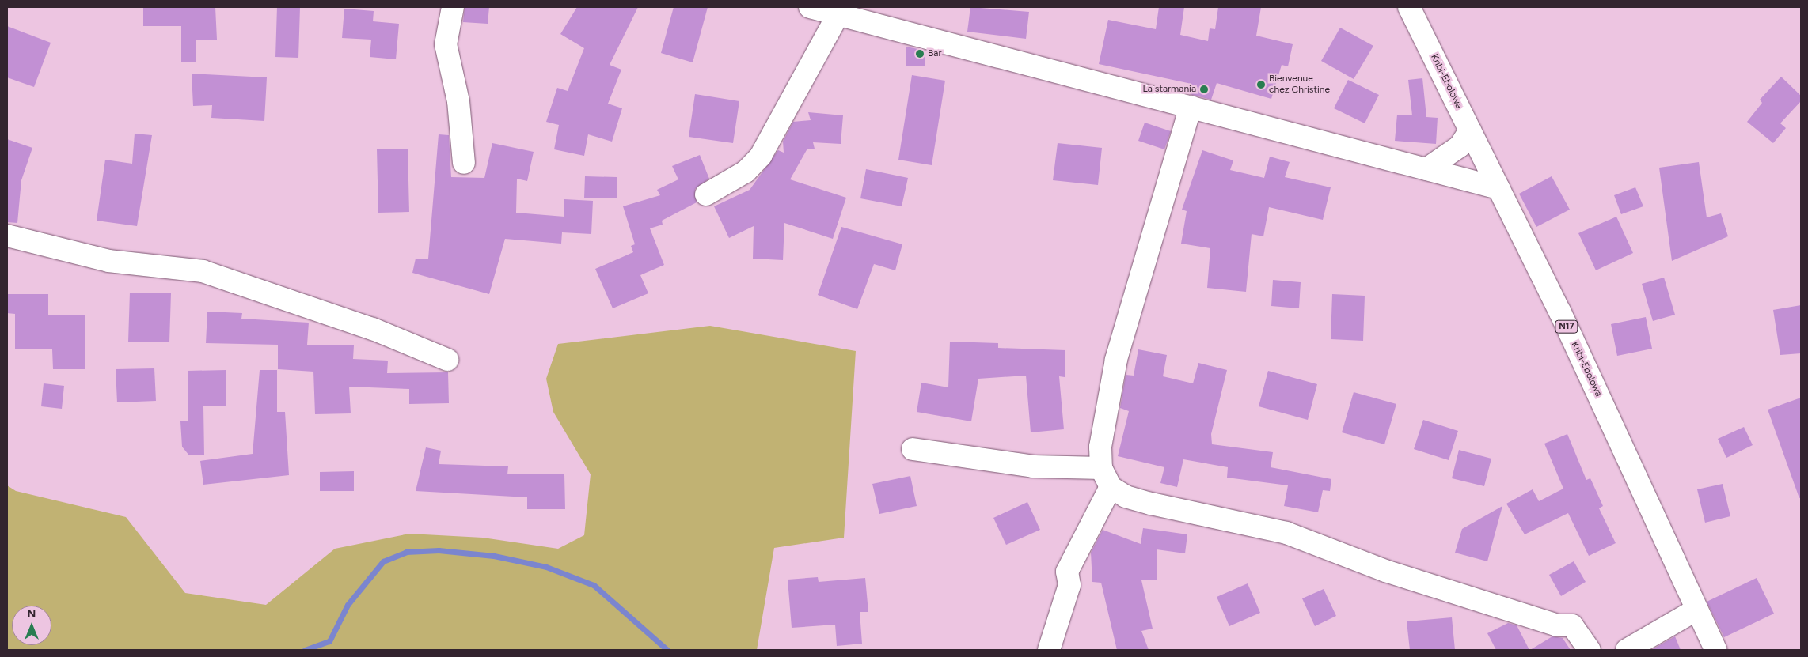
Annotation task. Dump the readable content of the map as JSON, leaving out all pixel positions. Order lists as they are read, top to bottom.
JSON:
{
  "streets": {
    "main road": ["Kribi-Ebolowa", "N17"]
  },
  "places": ["Bar", "Bienvenue chez Christine", "La starmania"],
  "north": "top"
}
